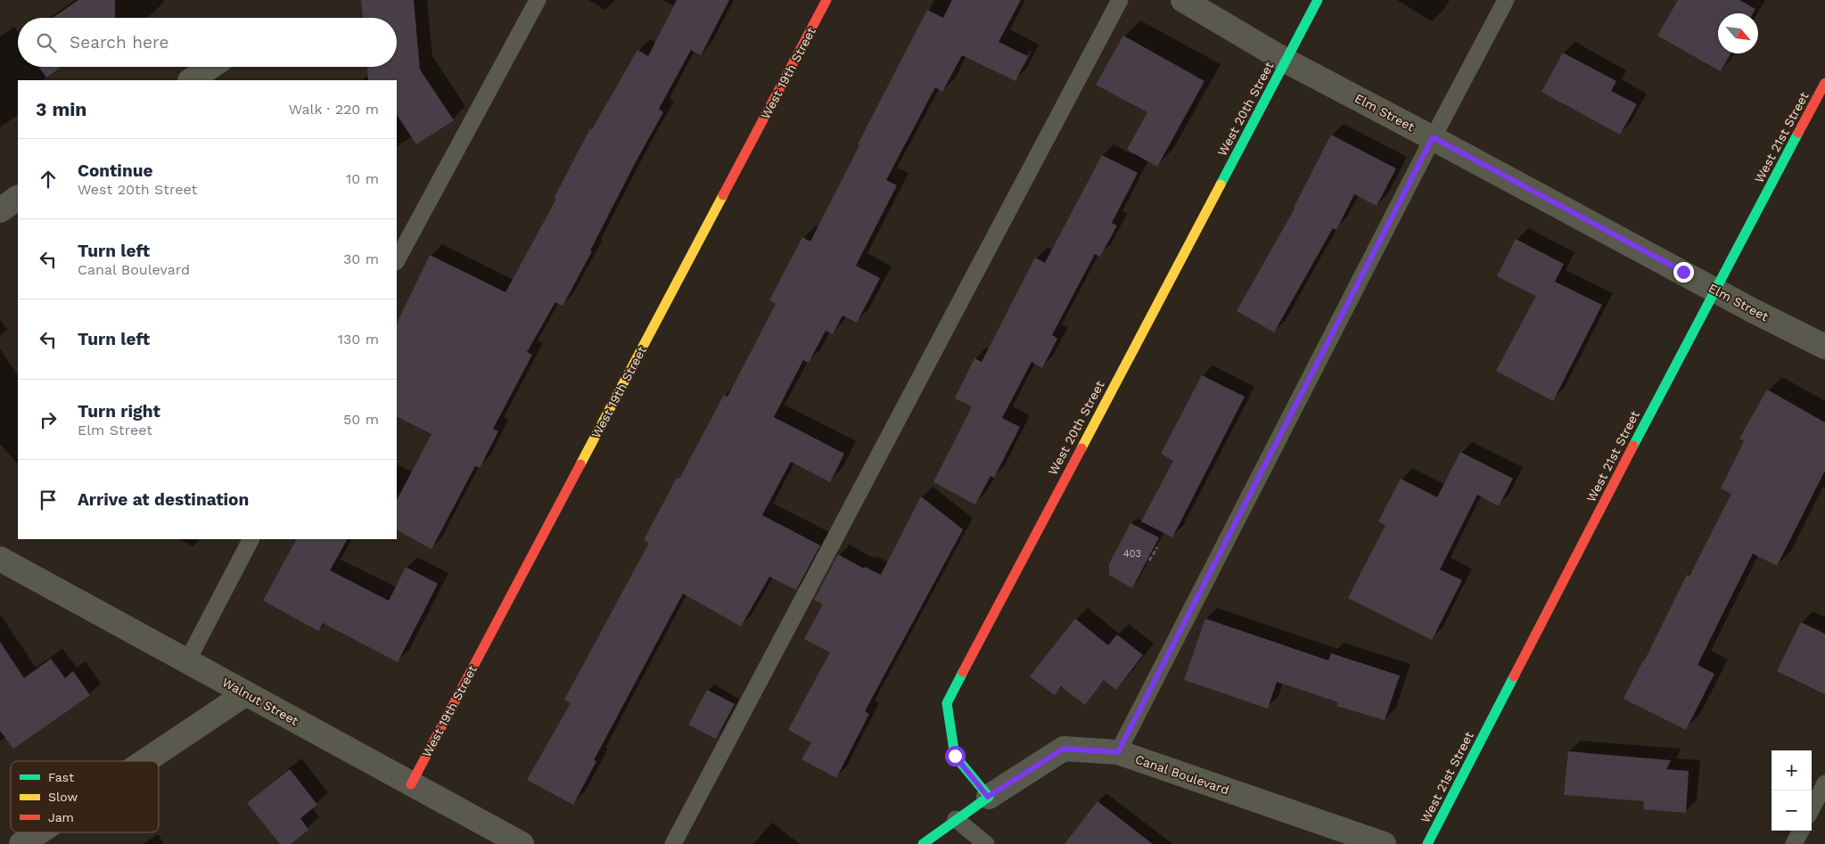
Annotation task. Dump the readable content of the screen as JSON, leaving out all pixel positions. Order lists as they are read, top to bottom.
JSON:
{
  "streets": {
    "street": [
      "West 19th Street",
      "West 20th Street",
      "Elm Street",
      "West 21st Street",
      "Walnut Street",
      "Canal Boulevard"
    ]
  },
  "crossings": [
    ["West 19th Street", "Walnut Street"],
    ["West 20th Street", "Elm Street"],
    ["West 20th Street", "Canal Boulevard"],
    ["Elm Street", "West 21st Street"]
  ],
  "house_numbers": ["403"],
  "legend": ["Fast", "Slow", "Jam"],
  "north": "bottom right",
  "page": {
    "search": "Search here",
    "heading": ["3 min", "Walk · 220 m"],
    "list": [
      ["Continue", "West 20th Street", "10 m"],
      ["Turn left", "Canal Boulevard", "30 m"],
      ["Turn left", "130 m"],
      ["Turn right", "Elm Street", "50 m"],
      "Arrive at destination"
    ],
    "map_buttons": ["+", "−"]
  }
}
